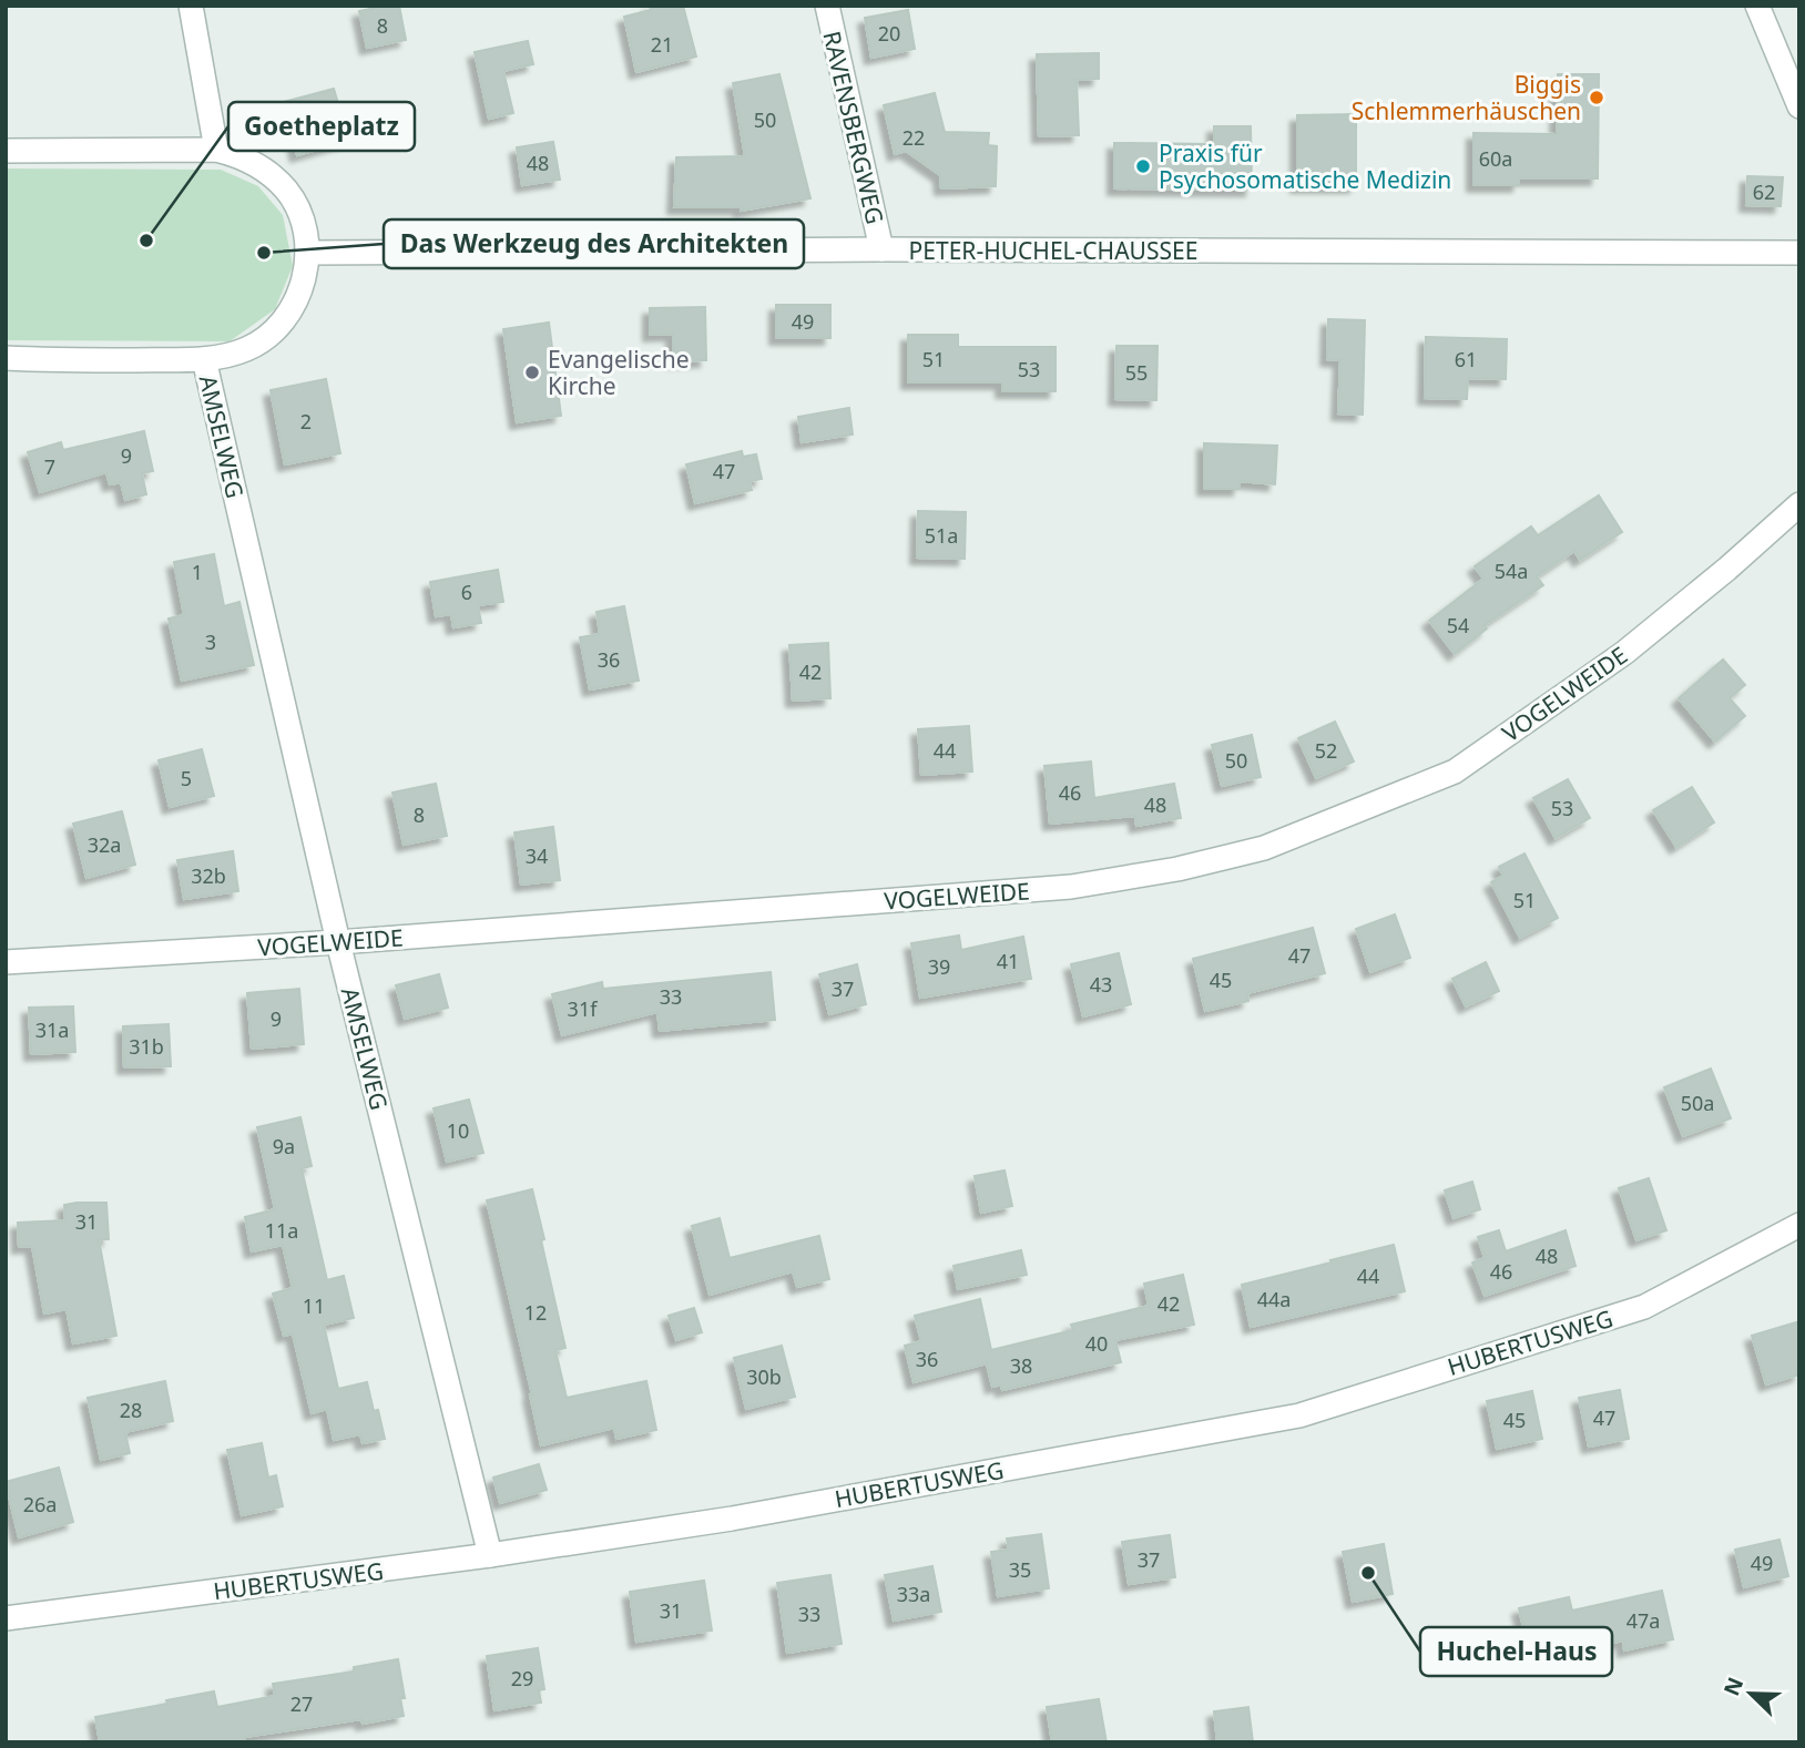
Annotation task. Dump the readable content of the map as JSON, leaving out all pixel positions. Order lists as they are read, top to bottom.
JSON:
{
  "streets": {
    "street": [
      "RAVENSBERGWEG",
      "PETER-HUCHEL-CHAUSSEE",
      "AMSELWEG",
      "VOGELWEIDE",
      "HUBERTUSWEG"
    ]
  },
  "crossings": [
    ["RAVENSBERGWEG", "PETER-HUCHEL-CHAUSSEE"],
    ["AMSELWEG", "VOGELWEIDE"],
    ["AMSELWEG", "HUBERTUSWEG"]
  ],
  "places": [
    "Biggis Schlemmerhäuschen",
    "Praxis für Psychosomatische Medizin",
    "Goetheplatz",
    "Das Werkzeug des Architekten",
    "Evangelische Kirche",
    "Huchel-Haus"
  ],
  "house_numbers": [
    "8",
    "20",
    "21",
    "50",
    "22",
    "60a",
    "48",
    "62",
    "49",
    "51",
    "61",
    "53",
    "55",
    "2",
    "9",
    "7",
    "47",
    "51a",
    "54a",
    "1",
    "6",
    "54",
    "3",
    "36",
    "42",
    "44",
    "52",
    "50",
    "5",
    "46",
    "48",
    "53",
    "8",
    "32a",
    "34",
    "32b",
    "51",
    "47",
    "41",
    "39",
    "45",
    "43",
    "37",
    "33",
    "31f",
    "9",
    "31a",
    "31b",
    "50a",
    "10",
    "9a",
    "31",
    "11a",
    "48",
    "46",
    "44",
    "44a",
    "42",
    "11",
    "12",
    "40",
    "36",
    "38",
    "30b",
    "28",
    "47",
    "45",
    "26a",
    "37",
    "49",
    "35",
    "33a",
    "31",
    "33",
    "47a",
    "29",
    "27"
  ],
  "north": "top left"
}
